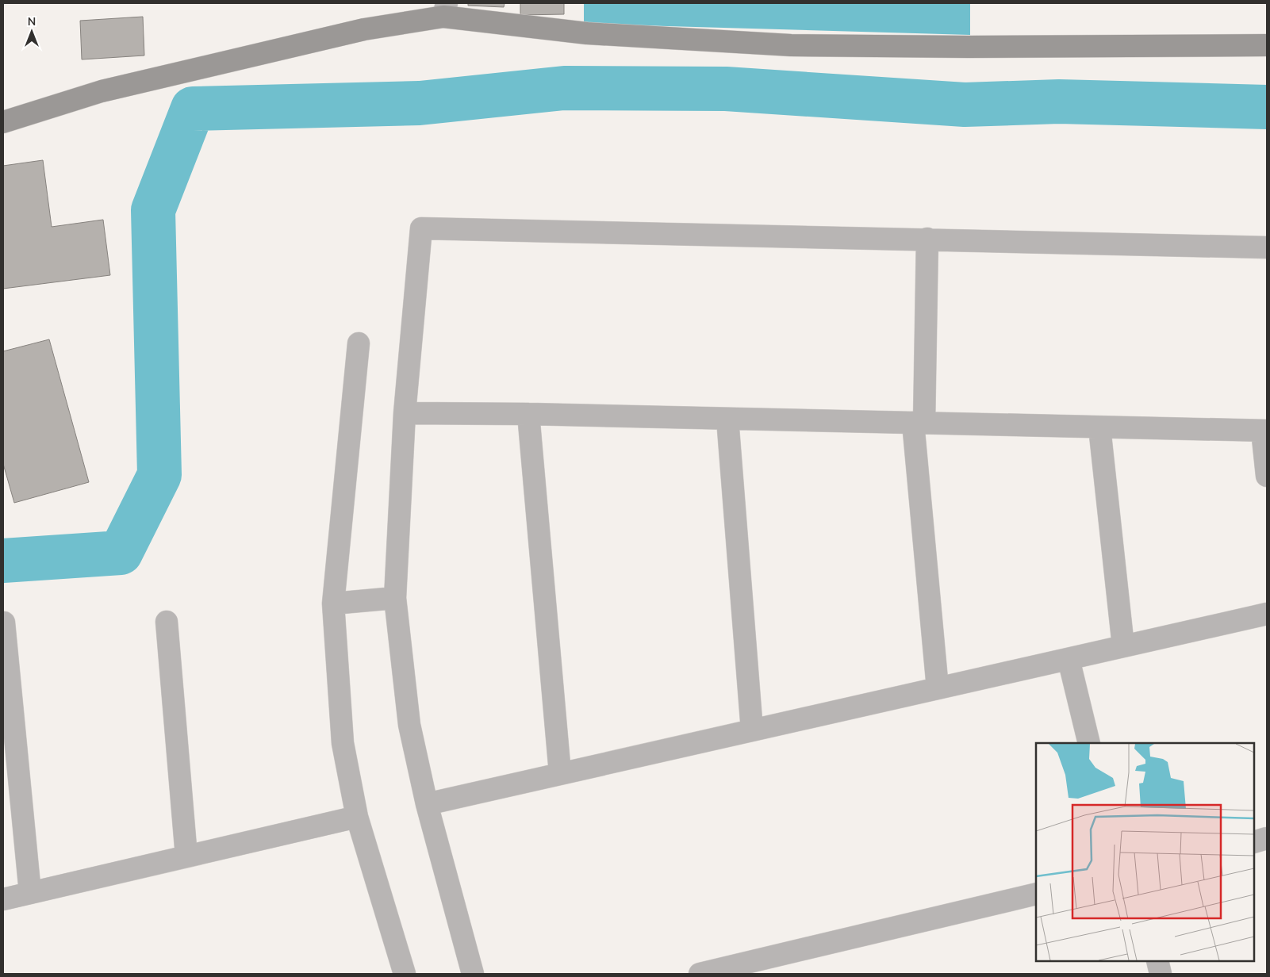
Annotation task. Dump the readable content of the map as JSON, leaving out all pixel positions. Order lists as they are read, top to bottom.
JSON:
{
  "north": "top"
}
